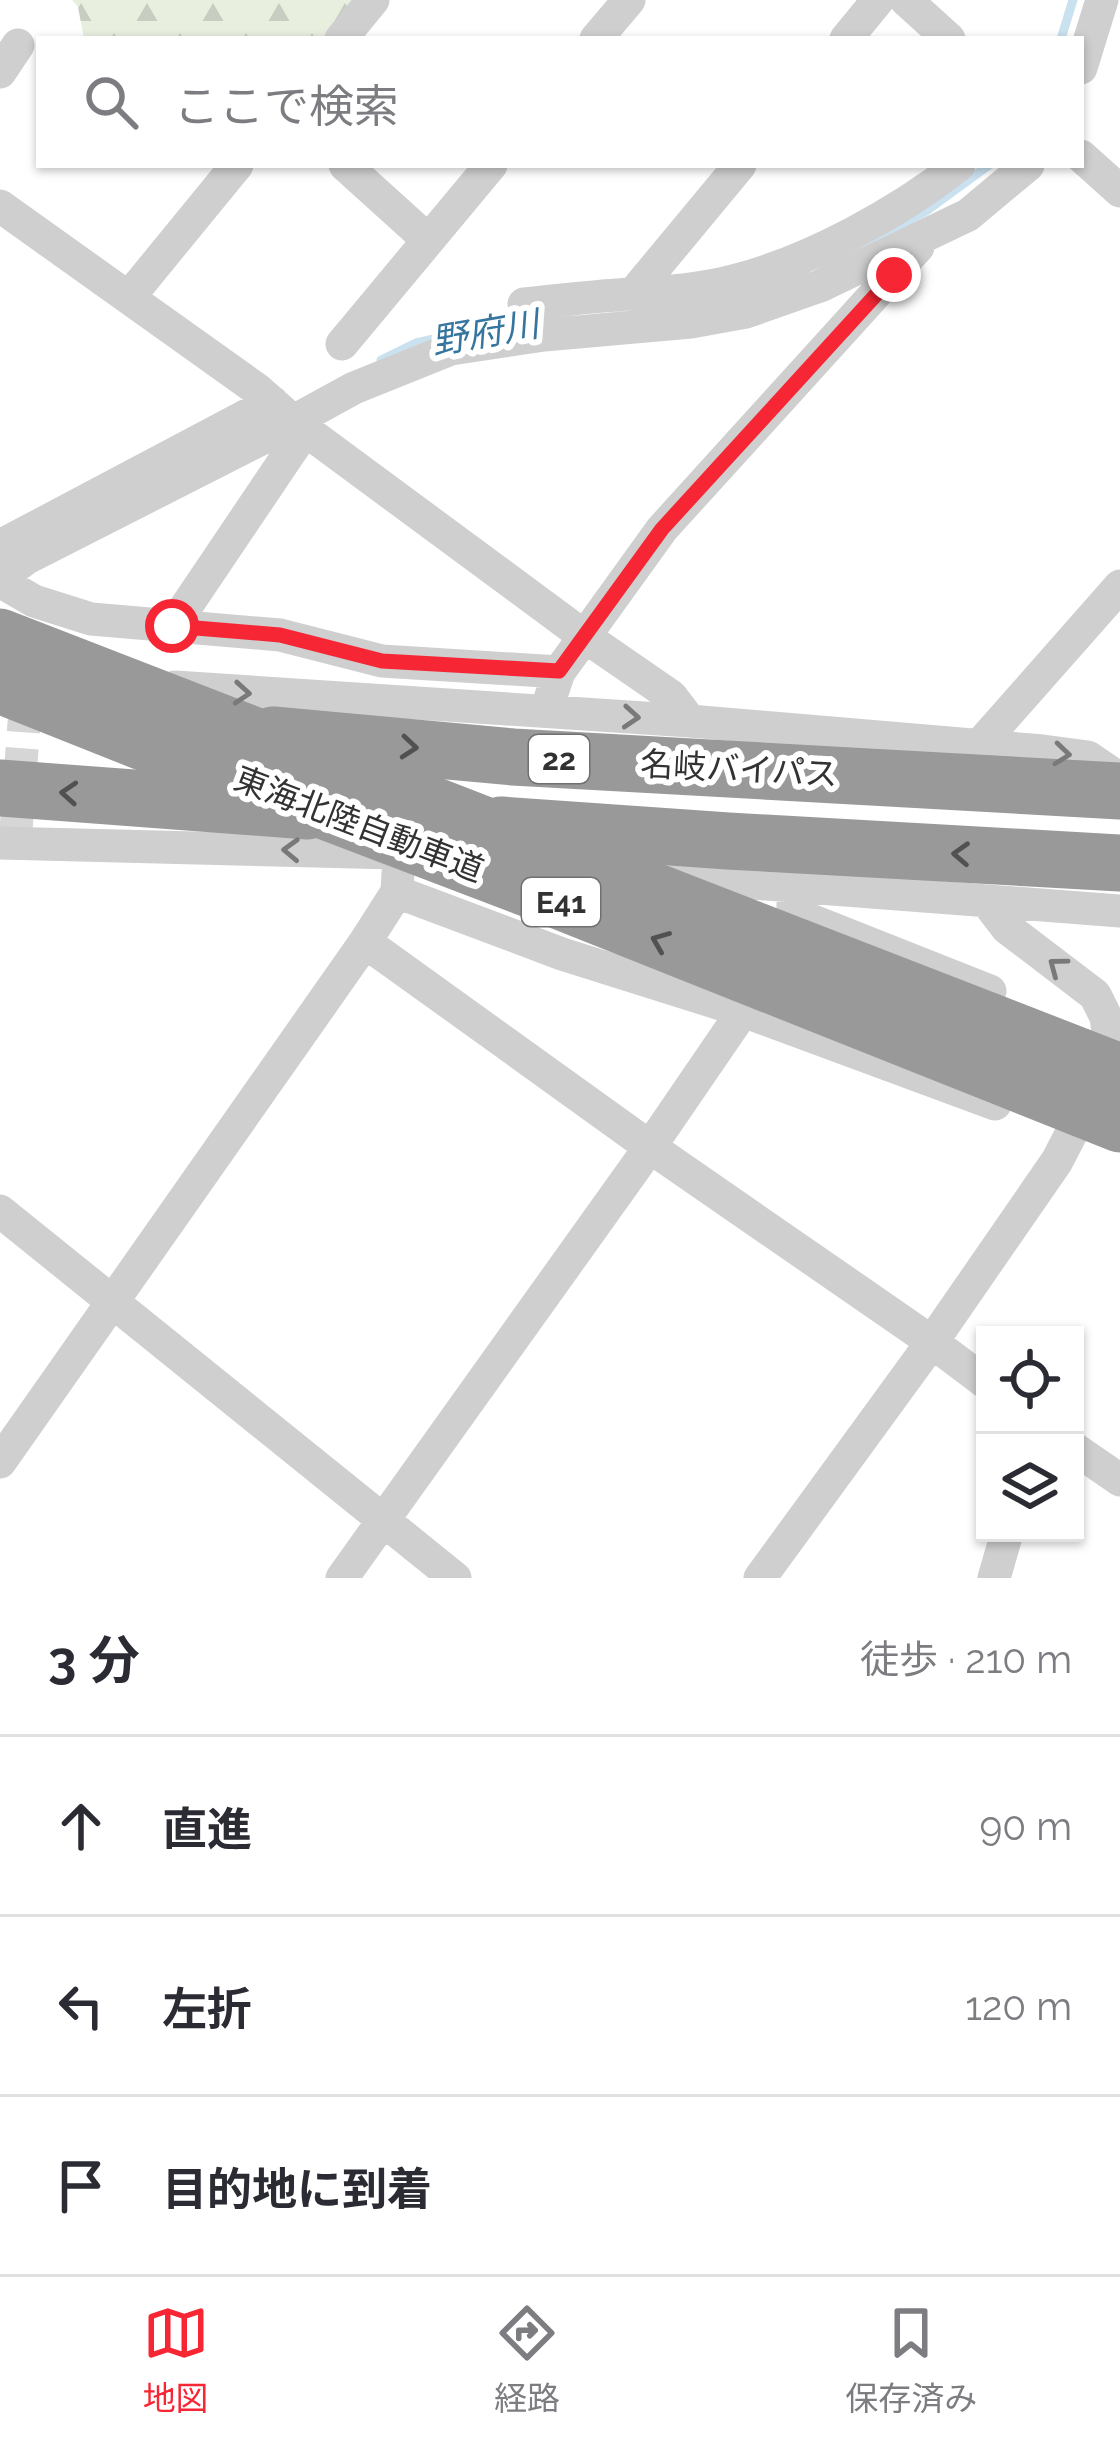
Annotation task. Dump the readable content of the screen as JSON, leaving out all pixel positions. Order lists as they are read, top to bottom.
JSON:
{
  "streets": {
    "highway": [
      "22",
      "名岐バイパス",
      "東海北陸自動車道",
      "E41"
    ]
  },
  "water": ["野府川"],
  "page": {
    "search": "ここで検索",
    "heading": ["3 分", "徒歩 · 210 m"],
    "list": [
      ["直進", "90 m"],
      ["左折", "120 m"],
      "目的地に到着"
    ],
    "nav": ["地図", "経路", "保存済み"]
  }
}
